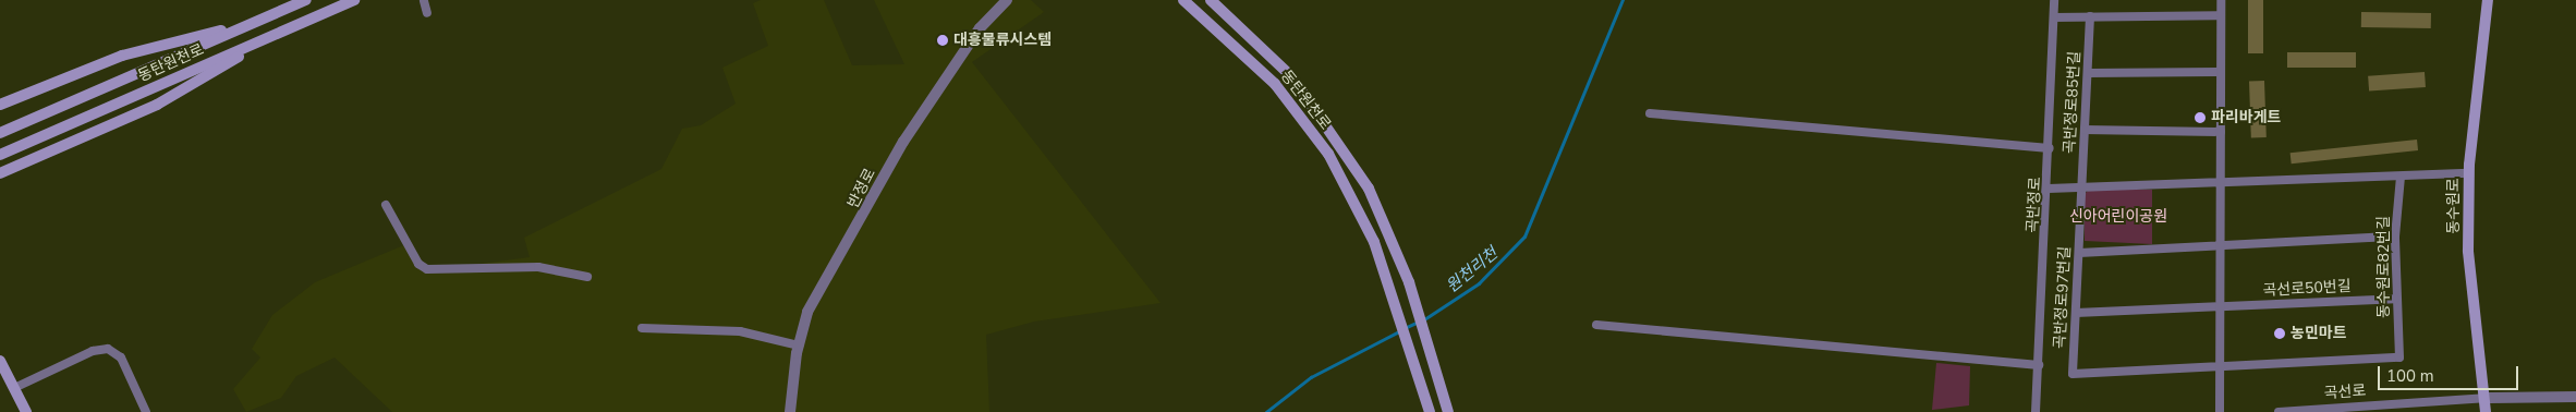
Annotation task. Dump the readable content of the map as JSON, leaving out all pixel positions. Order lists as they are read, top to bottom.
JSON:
{
  "streets": {
    "main road": ["동탄원천로", "동수원로"],
    "street": [
      "곡반정로85번길",
      "반정로",
      "곡반정로",
      "동수원로82번길",
      "곡선로50번길",
      "곡반정로97번길",
      "곡선로"
    ]
  },
  "crossings": [
    ["곡반정로85번길", "곡반정로97번길"],
    ["동수원로", "곡선로"],
    ["동수원로82번길", "곡선로50번길"],
    ["동수원로82번길", "곡반정로97번길"],
    ["곡선로50번길", "곡반정로97번길"]
  ],
  "water": ["원천리천"],
  "parks": ["신아어린이공원"],
  "places": ["대흥물류시스템", "파리바게트", "농민마트"],
  "scale_bar": "100 m"
}
